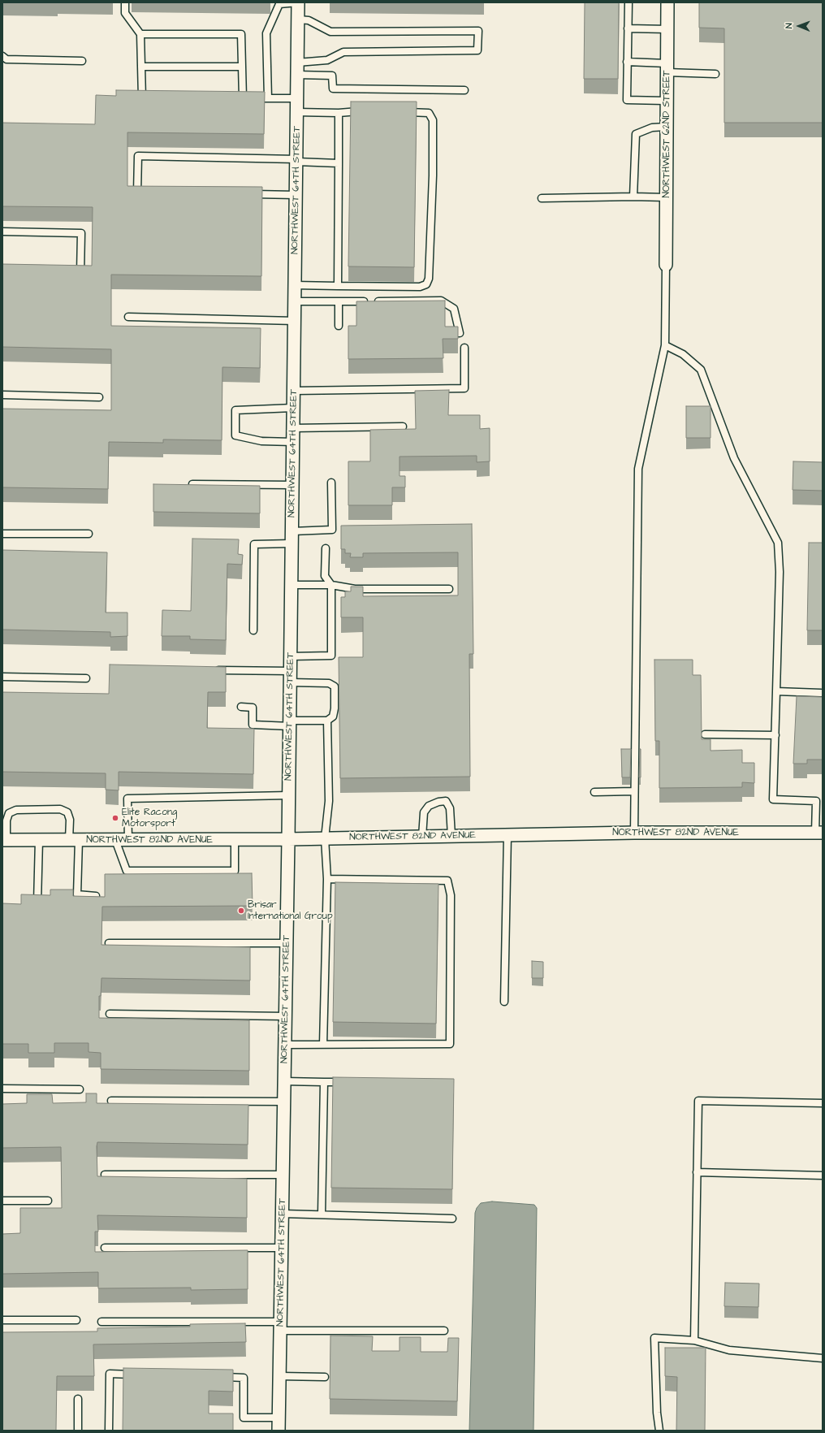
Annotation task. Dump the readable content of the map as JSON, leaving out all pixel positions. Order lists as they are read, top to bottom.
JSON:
{
  "streets": {
    "street": ["NORTHWEST 62ND STREET", "NORTHWEST 64TH STREET", "NORTHWEST 82ND AVENUE"]
  },
  "crossings": [
    ["NORTHWEST 64TH STREET", "NORTHWEST 82ND AVENUE"]
  ],
  "places": ["Elite Racong Motorsport", "Brisar International Group"],
  "north": "left"
}
